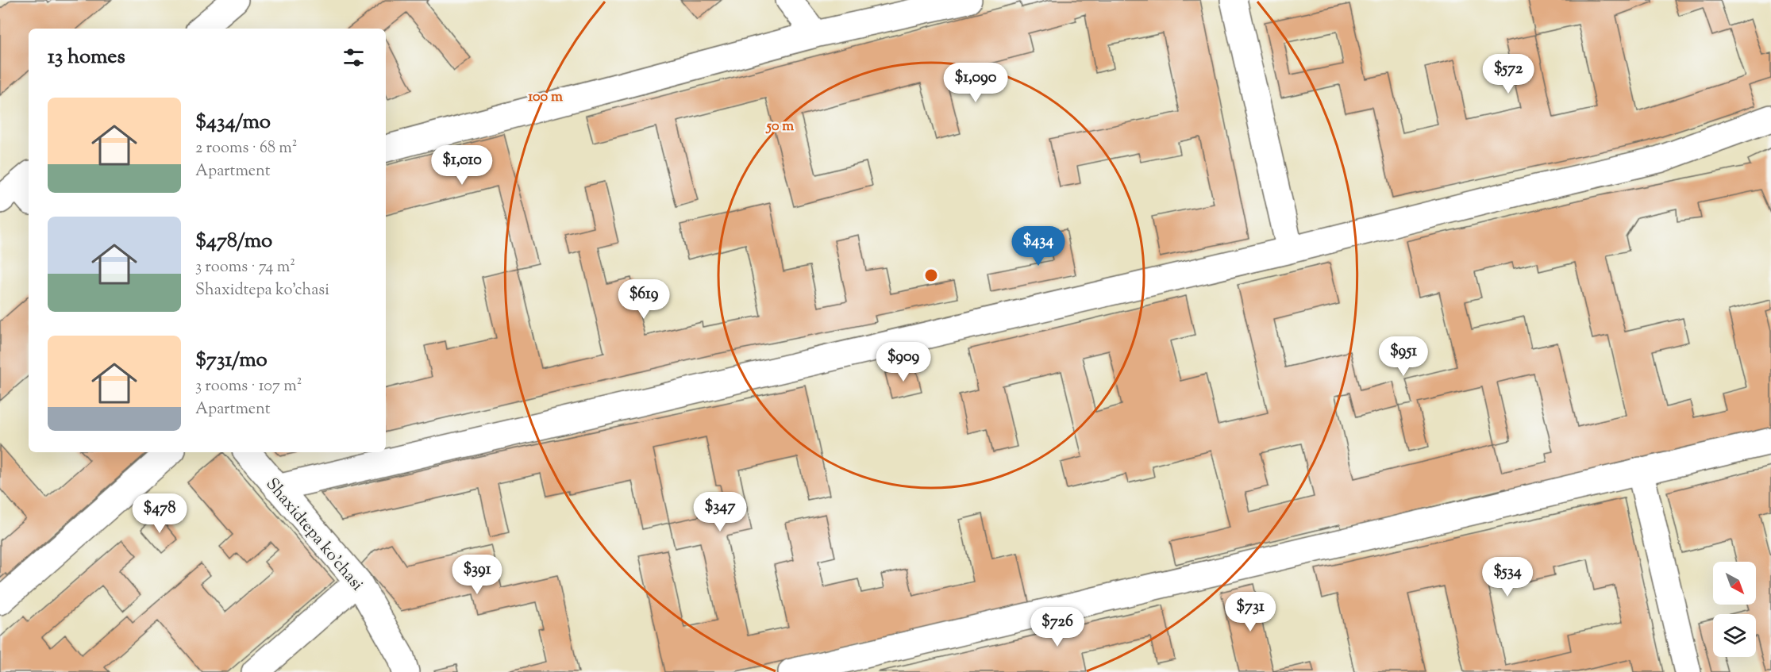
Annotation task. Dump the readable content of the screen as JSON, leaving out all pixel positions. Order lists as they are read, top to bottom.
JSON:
{
  "streets": {
    "street": ["Shaxidtepa ko'chasi"]
  },
  "north": "bottom right",
  "page": {
    "heading": "13 homes",
    "price": [
      "$572",
      "$1,090",
      "$1,010",
      "$434",
      "$619",
      "$951",
      "$909",
      "$347",
      "$478",
      "$391",
      "$534",
      "$731",
      "$726"
    ],
    "list": [
      {
        "name": "$434/mo",
        "note": "2 rooms · 68 m² · Apartment"
      },
      {
        "name": "$478/mo",
        "note": "3 rooms · 74 m² · Shaxidtepa ko'chasi"
      },
      {
        "name": "$731/mo",
        "note": "3 rooms · 107 m² · Apartment"
      }
    ]
  },
  "rings": ["100 m", "50 m"]
}
